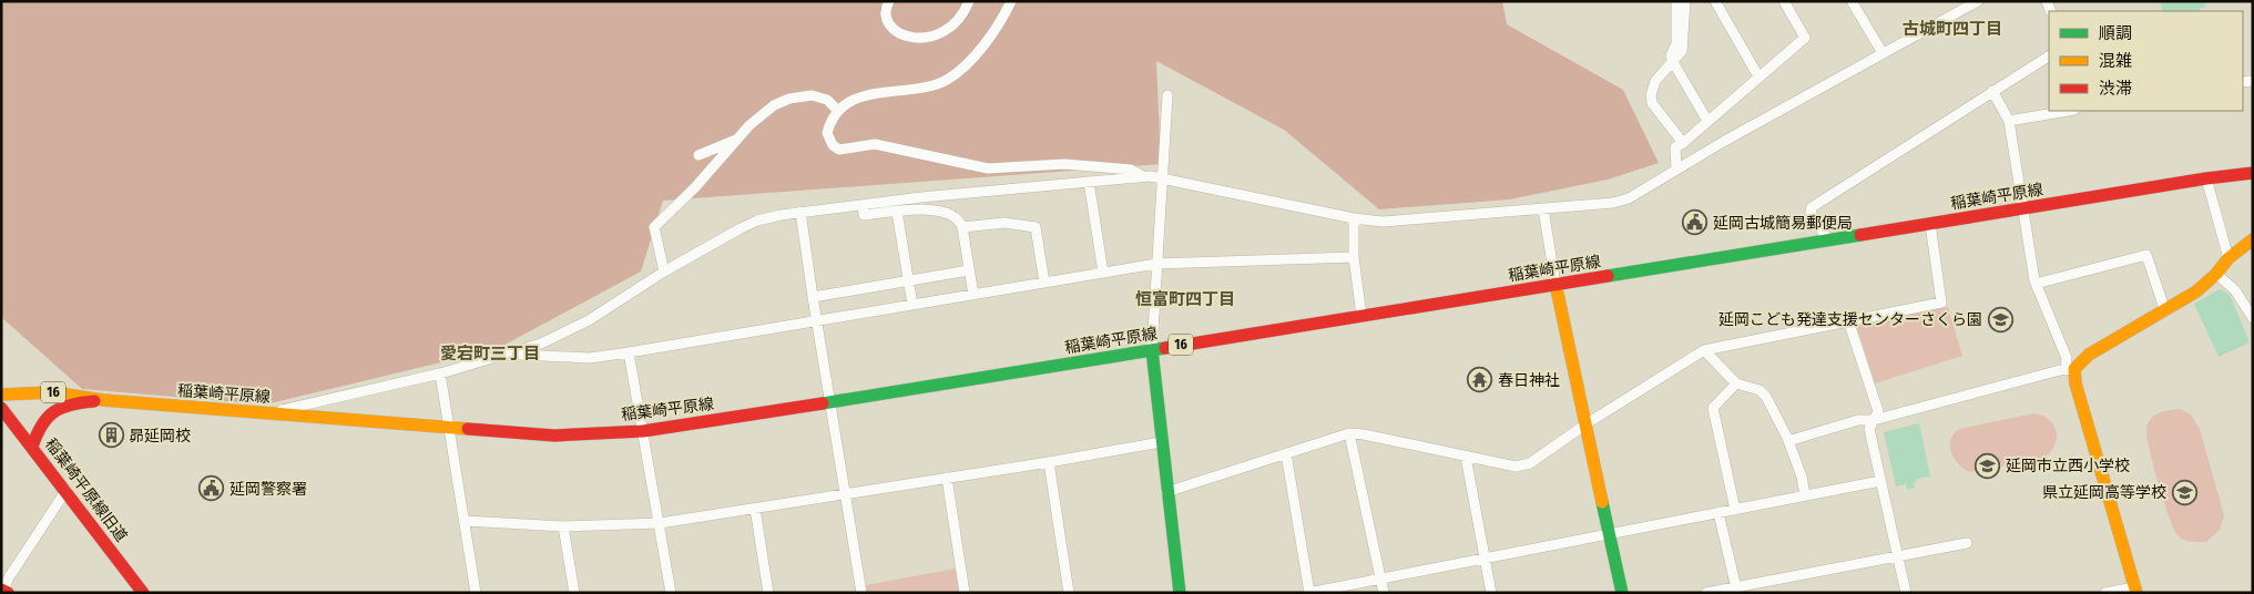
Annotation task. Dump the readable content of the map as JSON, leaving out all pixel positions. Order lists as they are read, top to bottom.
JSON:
{
  "streets": {
    "main road": ["稲葉崎平原線", "16", "稲葉崎平原線旧道"]
  },
  "districts": ["古城町四丁目", "恒富町四丁目", "愛宕町三丁目"],
  "places": {
    "public building": ["延岡古城簡易郵便局", "延岡警察署"],
    "school or university": ["延岡こども発達支援センターさくら園", "延岡市立西小学校", "県立延岡高等学校"],
    "temple": ["春日神社"],
    "building": ["昴延岡校"]
  },
  "legend": ["順調", "混雑", "渋滞"]
}
